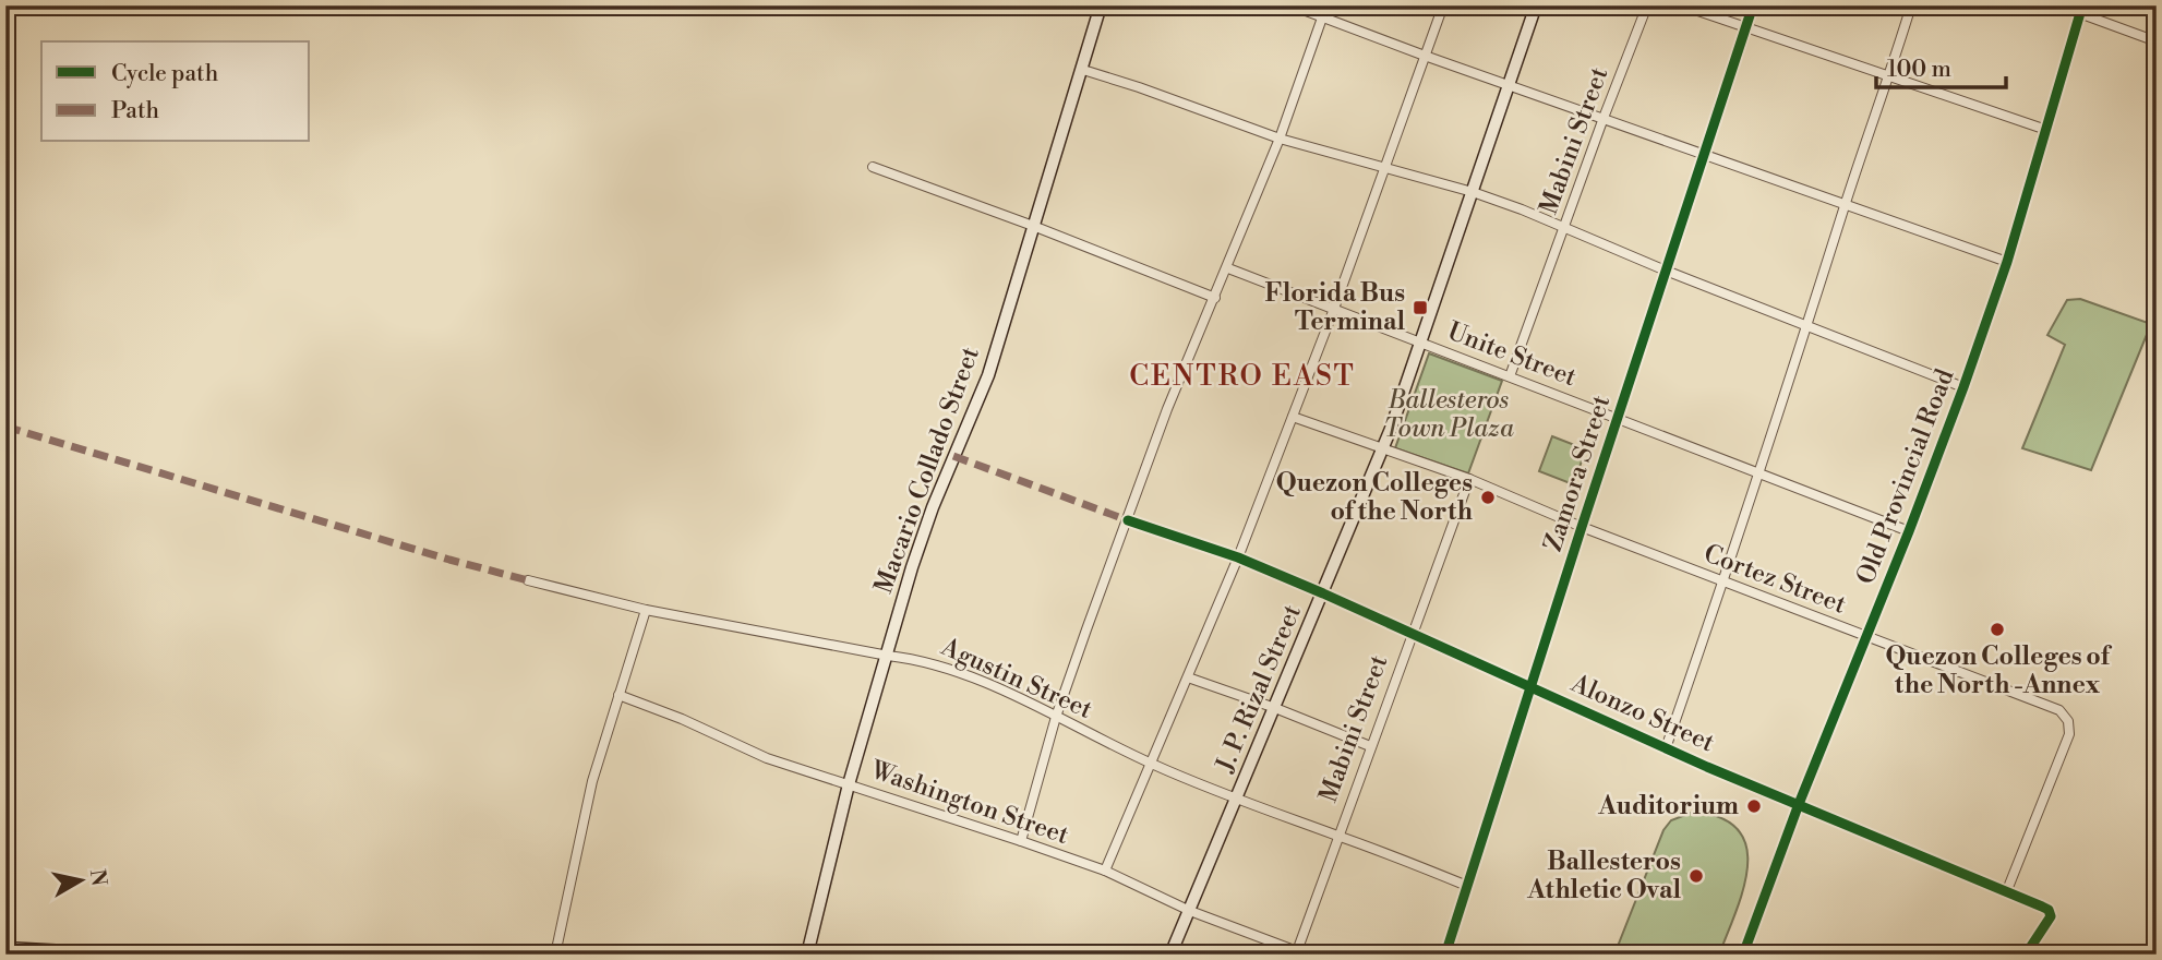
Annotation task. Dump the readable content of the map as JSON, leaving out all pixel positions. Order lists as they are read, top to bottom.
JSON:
{
  "streets": {
    "main road": ["Macario Collado Street", "J. P. Rizal Street"],
    "street": [
      "Mabini Street",
      "Unite Street",
      "Zamora Street",
      "Old Provincial Road",
      "Cortez Street",
      "Agustin Street",
      "Alonzo Street",
      "Washington Street"
    ]
  },
  "crossings": [
    ["Mabini Street", "Unite Street"],
    ["Mabini Street", "Cortez Street"],
    ["Mabini Street", "Agustin Street"],
    ["Mabini Street", "Alonzo Street"],
    ["Mabini Street", "Washington Street"],
    ["Unite Street", "Zamora Street"],
    ["Unite Street", "Old Provincial Road"],
    ["Unite Street", "J. P. Rizal Street"],
    ["Macario Collado Street", "Agustin Street"],
    ["Macario Collado Street", "Washington Street"],
    ["Zamora Street", "Cortez Street"],
    ["Zamora Street", "Agustin Street"],
    ["Zamora Street", "Alonzo Street"],
    ["Old Provincial Road", "Cortez Street"],
    ["Old Provincial Road", "Alonzo Street"],
    ["Cortez Street", "J. P. Rizal Street"],
    ["Cortez Street", "Alonzo Street"],
    ["Agustin Street", "J. P. Rizal Street"],
    ["J. P. Rizal Street", "Alonzo Street"],
    ["J. P. Rizal Street", "Washington Street"]
  ],
  "districts": ["CENTRO EAST"],
  "parks": ["Ballesteros Town Plaza"],
  "places": {
    "transit": ["Florida Bus Terminal"],
    "other": [
      "Quezon Colleges of the North",
      "Quezon Colleges of the North -Annex",
      "Auditorium",
      "Ballesteros Athletic Oval"
    ]
  },
  "legend": ["Cycle path", "Path"],
  "scale_bar": "100 m",
  "north": "right"
}
